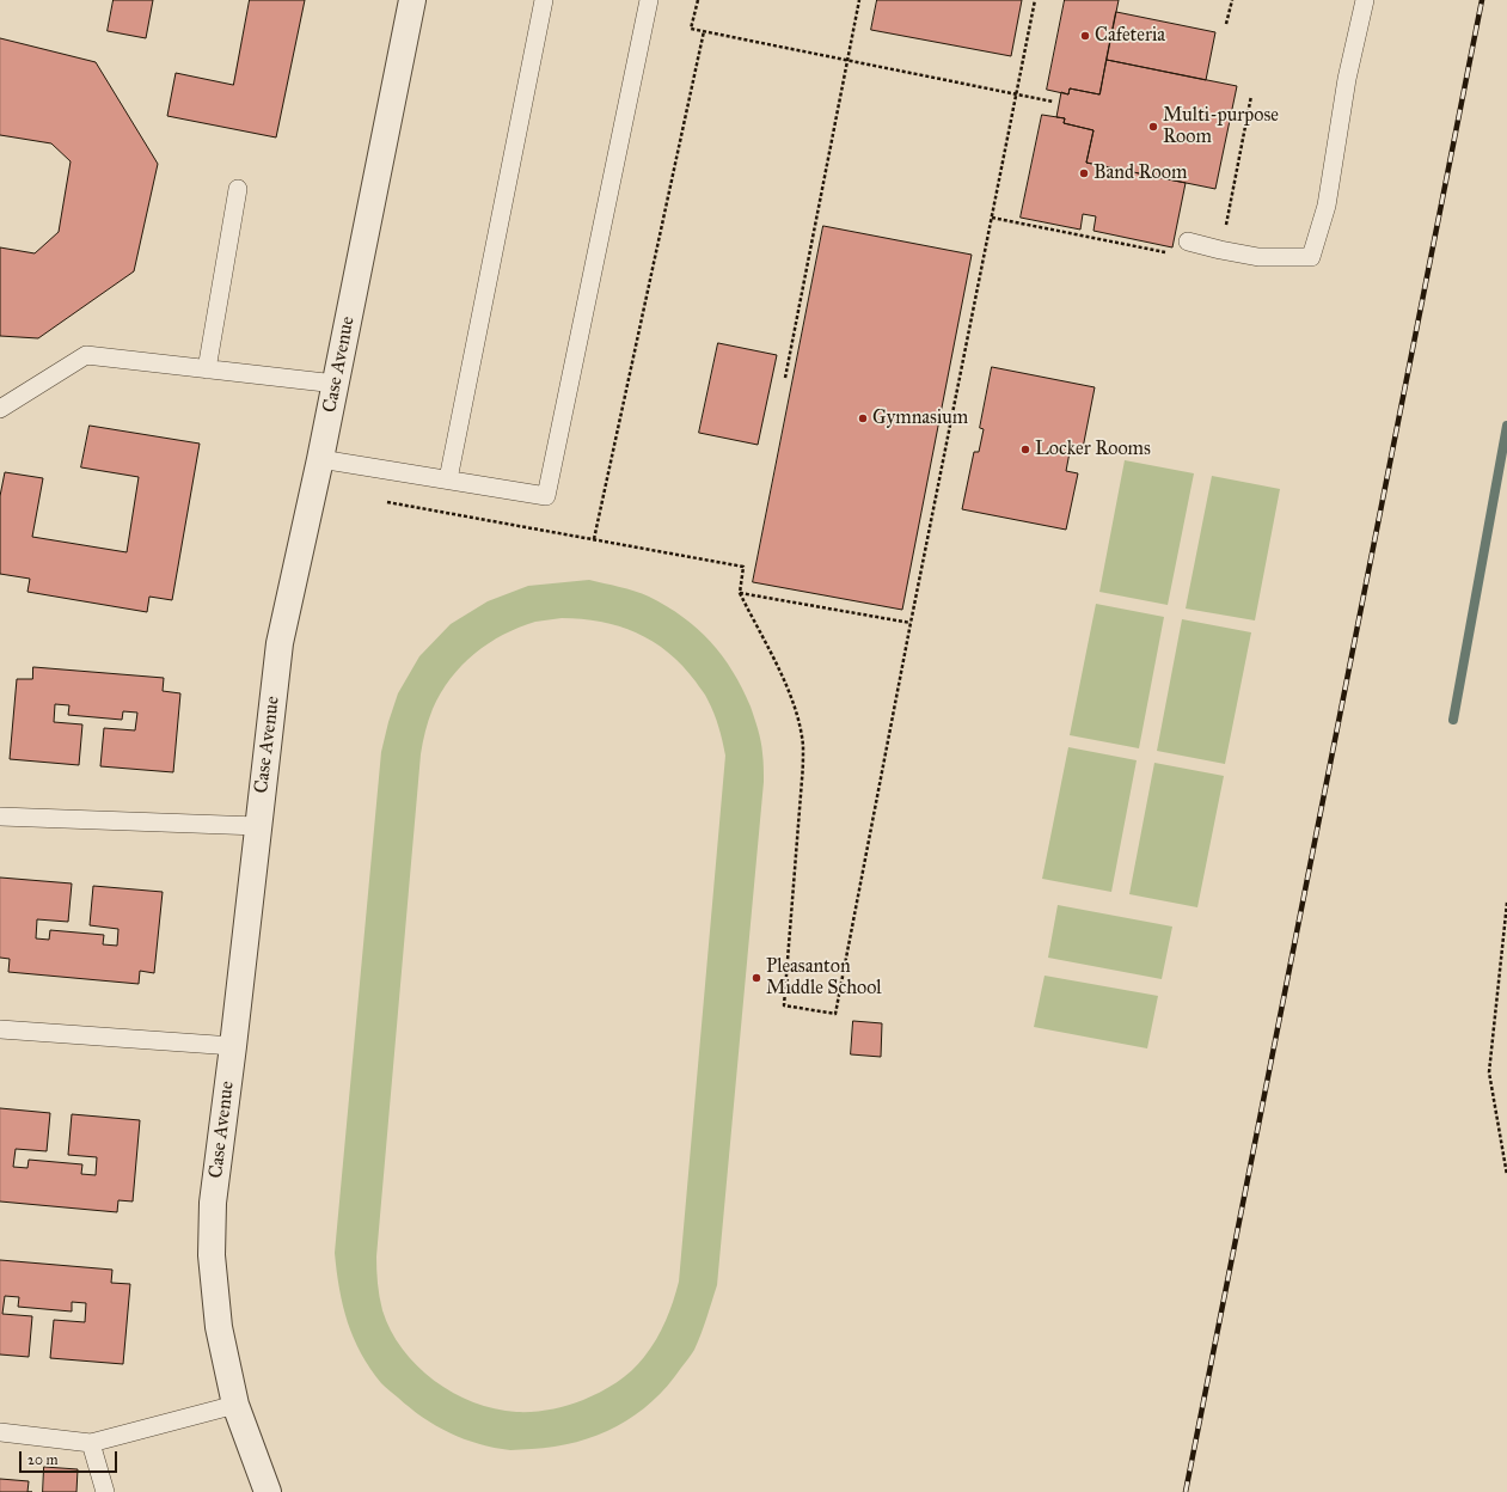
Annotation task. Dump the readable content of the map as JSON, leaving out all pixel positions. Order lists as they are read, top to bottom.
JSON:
{
  "streets": {
    "street": ["Case Avenue"]
  },
  "places": [
    "Cafeteria",
    "Multi-purpose Room",
    "Band Room",
    "Gymnasium",
    "Locker Rooms",
    "Pleasanton Middle School"
  ],
  "scale_bar": "20 m"
}
